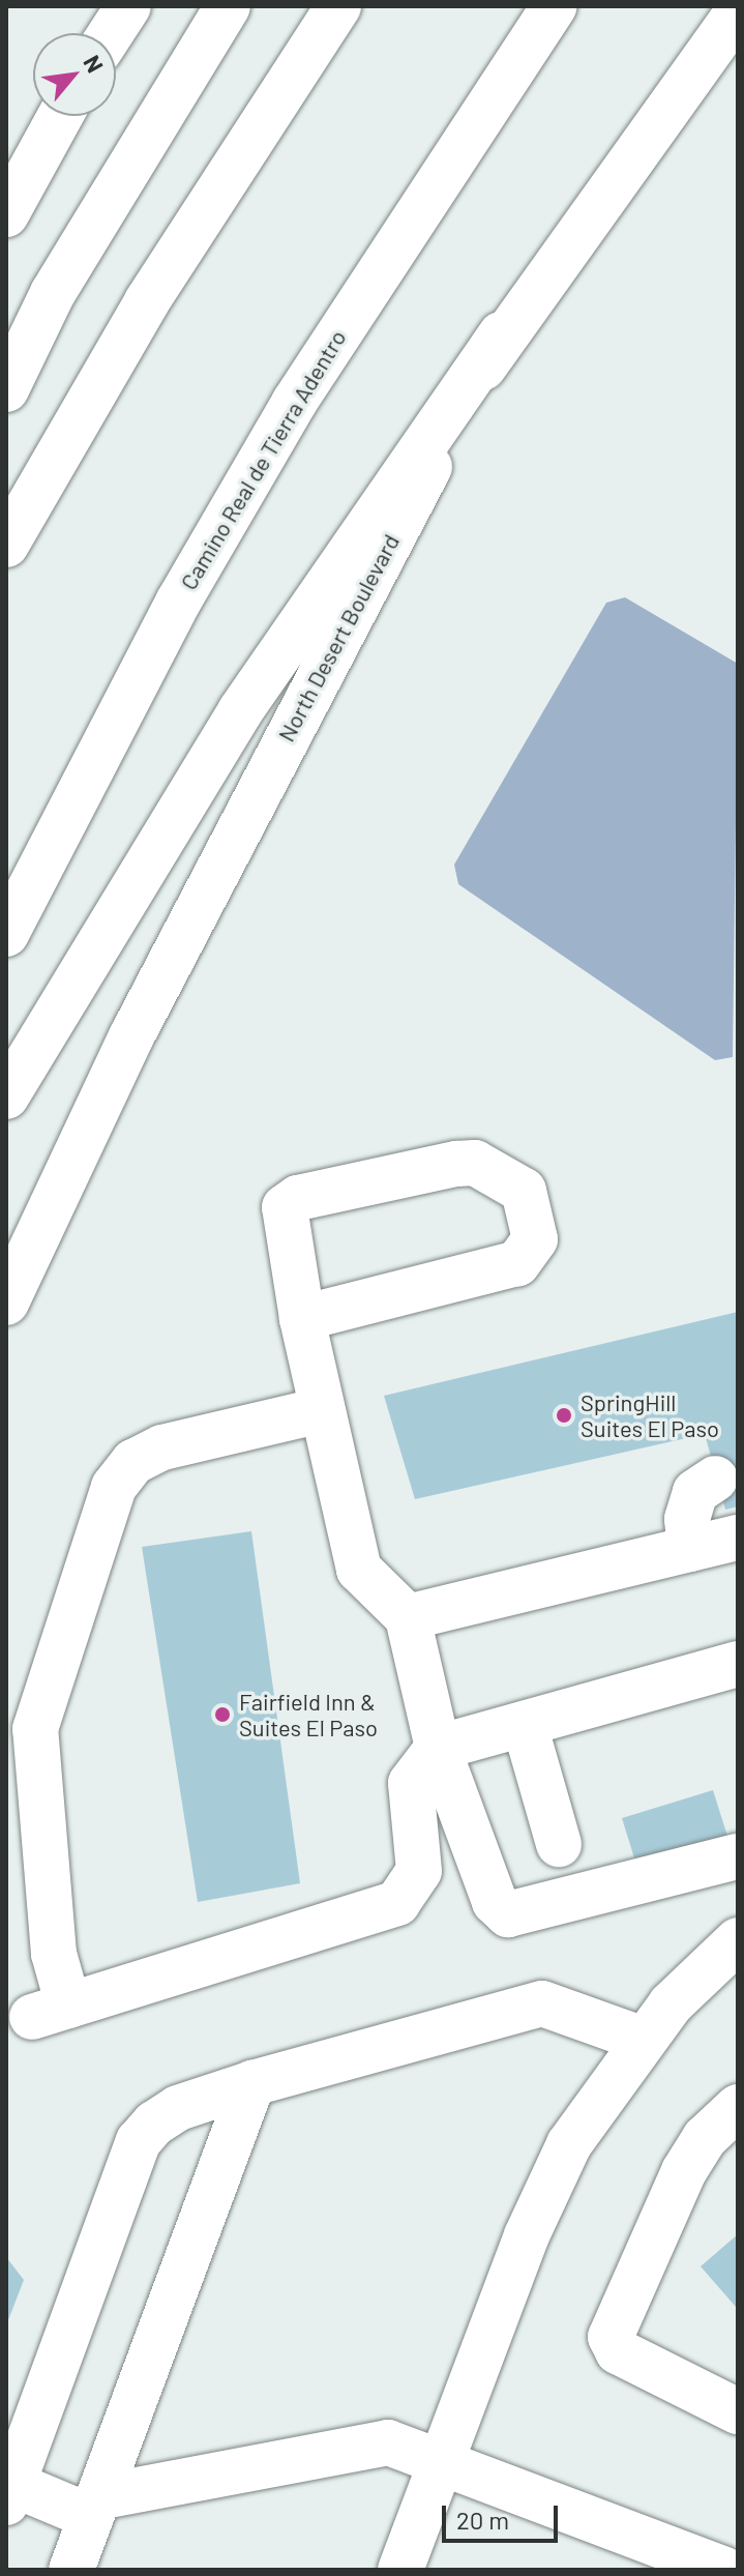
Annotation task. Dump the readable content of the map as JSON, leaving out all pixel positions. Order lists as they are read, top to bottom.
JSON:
{
  "streets": {
    "main road": ["Camino Real de Tierra Adentro", "North Desert Boulevard"]
  },
  "places": ["SpringHill Suites El Paso", "Fairfield Inn & Suites El Paso"],
  "scale_bar": "20 m",
  "north": "top right"
}
